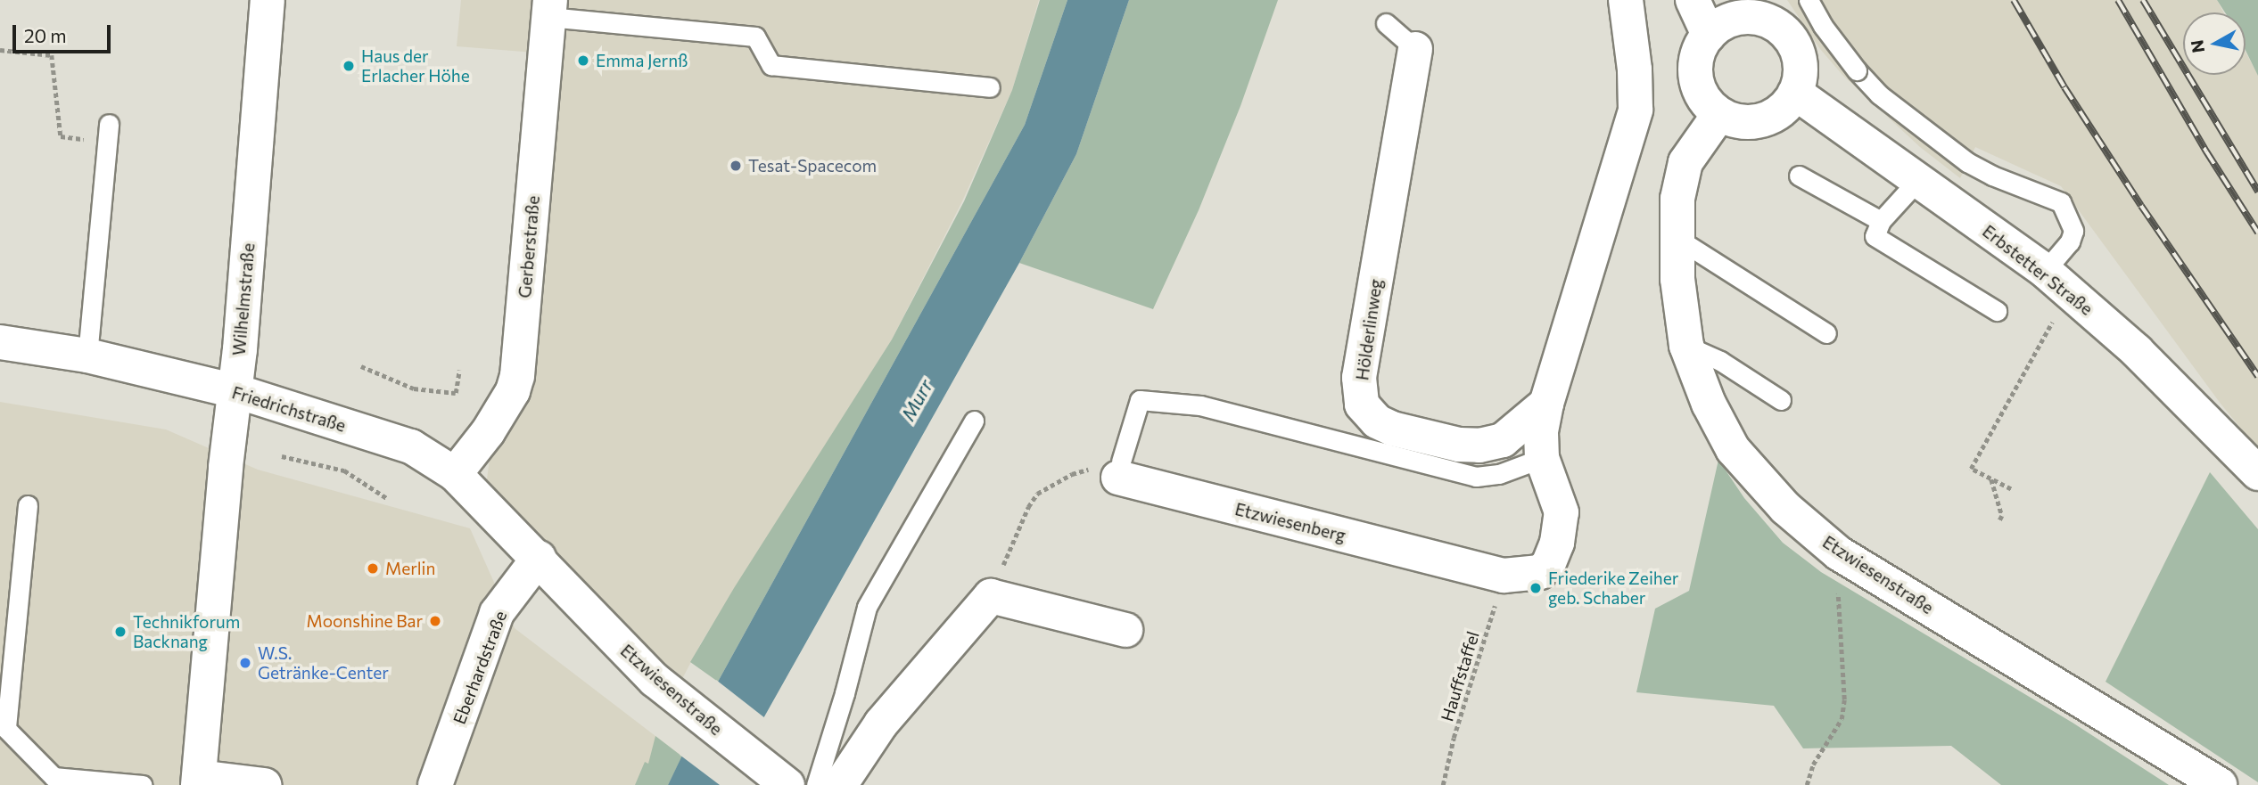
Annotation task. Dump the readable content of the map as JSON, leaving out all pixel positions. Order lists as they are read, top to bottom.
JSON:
{
  "streets": {
    "street": [
      "Gerberstraße",
      "Erbstetter Straße",
      "Wilhelmstraße",
      "Hölderlinweg",
      "Friedrichstraße",
      "Etzwiesenberg",
      "Etzwiesenstraße",
      "Eberhardstraße"
    ],
    "path": ["Hauffstaffel"]
  },
  "crossings": [
    ["Gerberstraße", "Friedrichstraße"],
    ["Erbstetter Straße", "Etzwiesenstraße"],
    ["Wilhelmstraße", "Friedrichstraße"],
    ["Hölderlinweg", "Etzwiesenberg"],
    ["Friedrichstraße", "Etzwiesenstraße"],
    ["Friedrichstraße", "Eberhardstraße"],
    ["Etzwiesenberg", "Hauffstaffel"],
    ["Etzwiesenstraße", "Eberhardstraße"]
  ],
  "water": ["Murr"],
  "places": [
    "Emma Jernß",
    "Haus der Erlacher Höhe",
    "Tesat-Spacecom",
    "Merlin",
    "Friederike Zeiher geb. Schaber",
    "Moonshine Bar",
    "Technikforum Backnang",
    "W.S. Getränke-Center"
  ],
  "scale_bar": "20 m",
  "north": "left"
}
